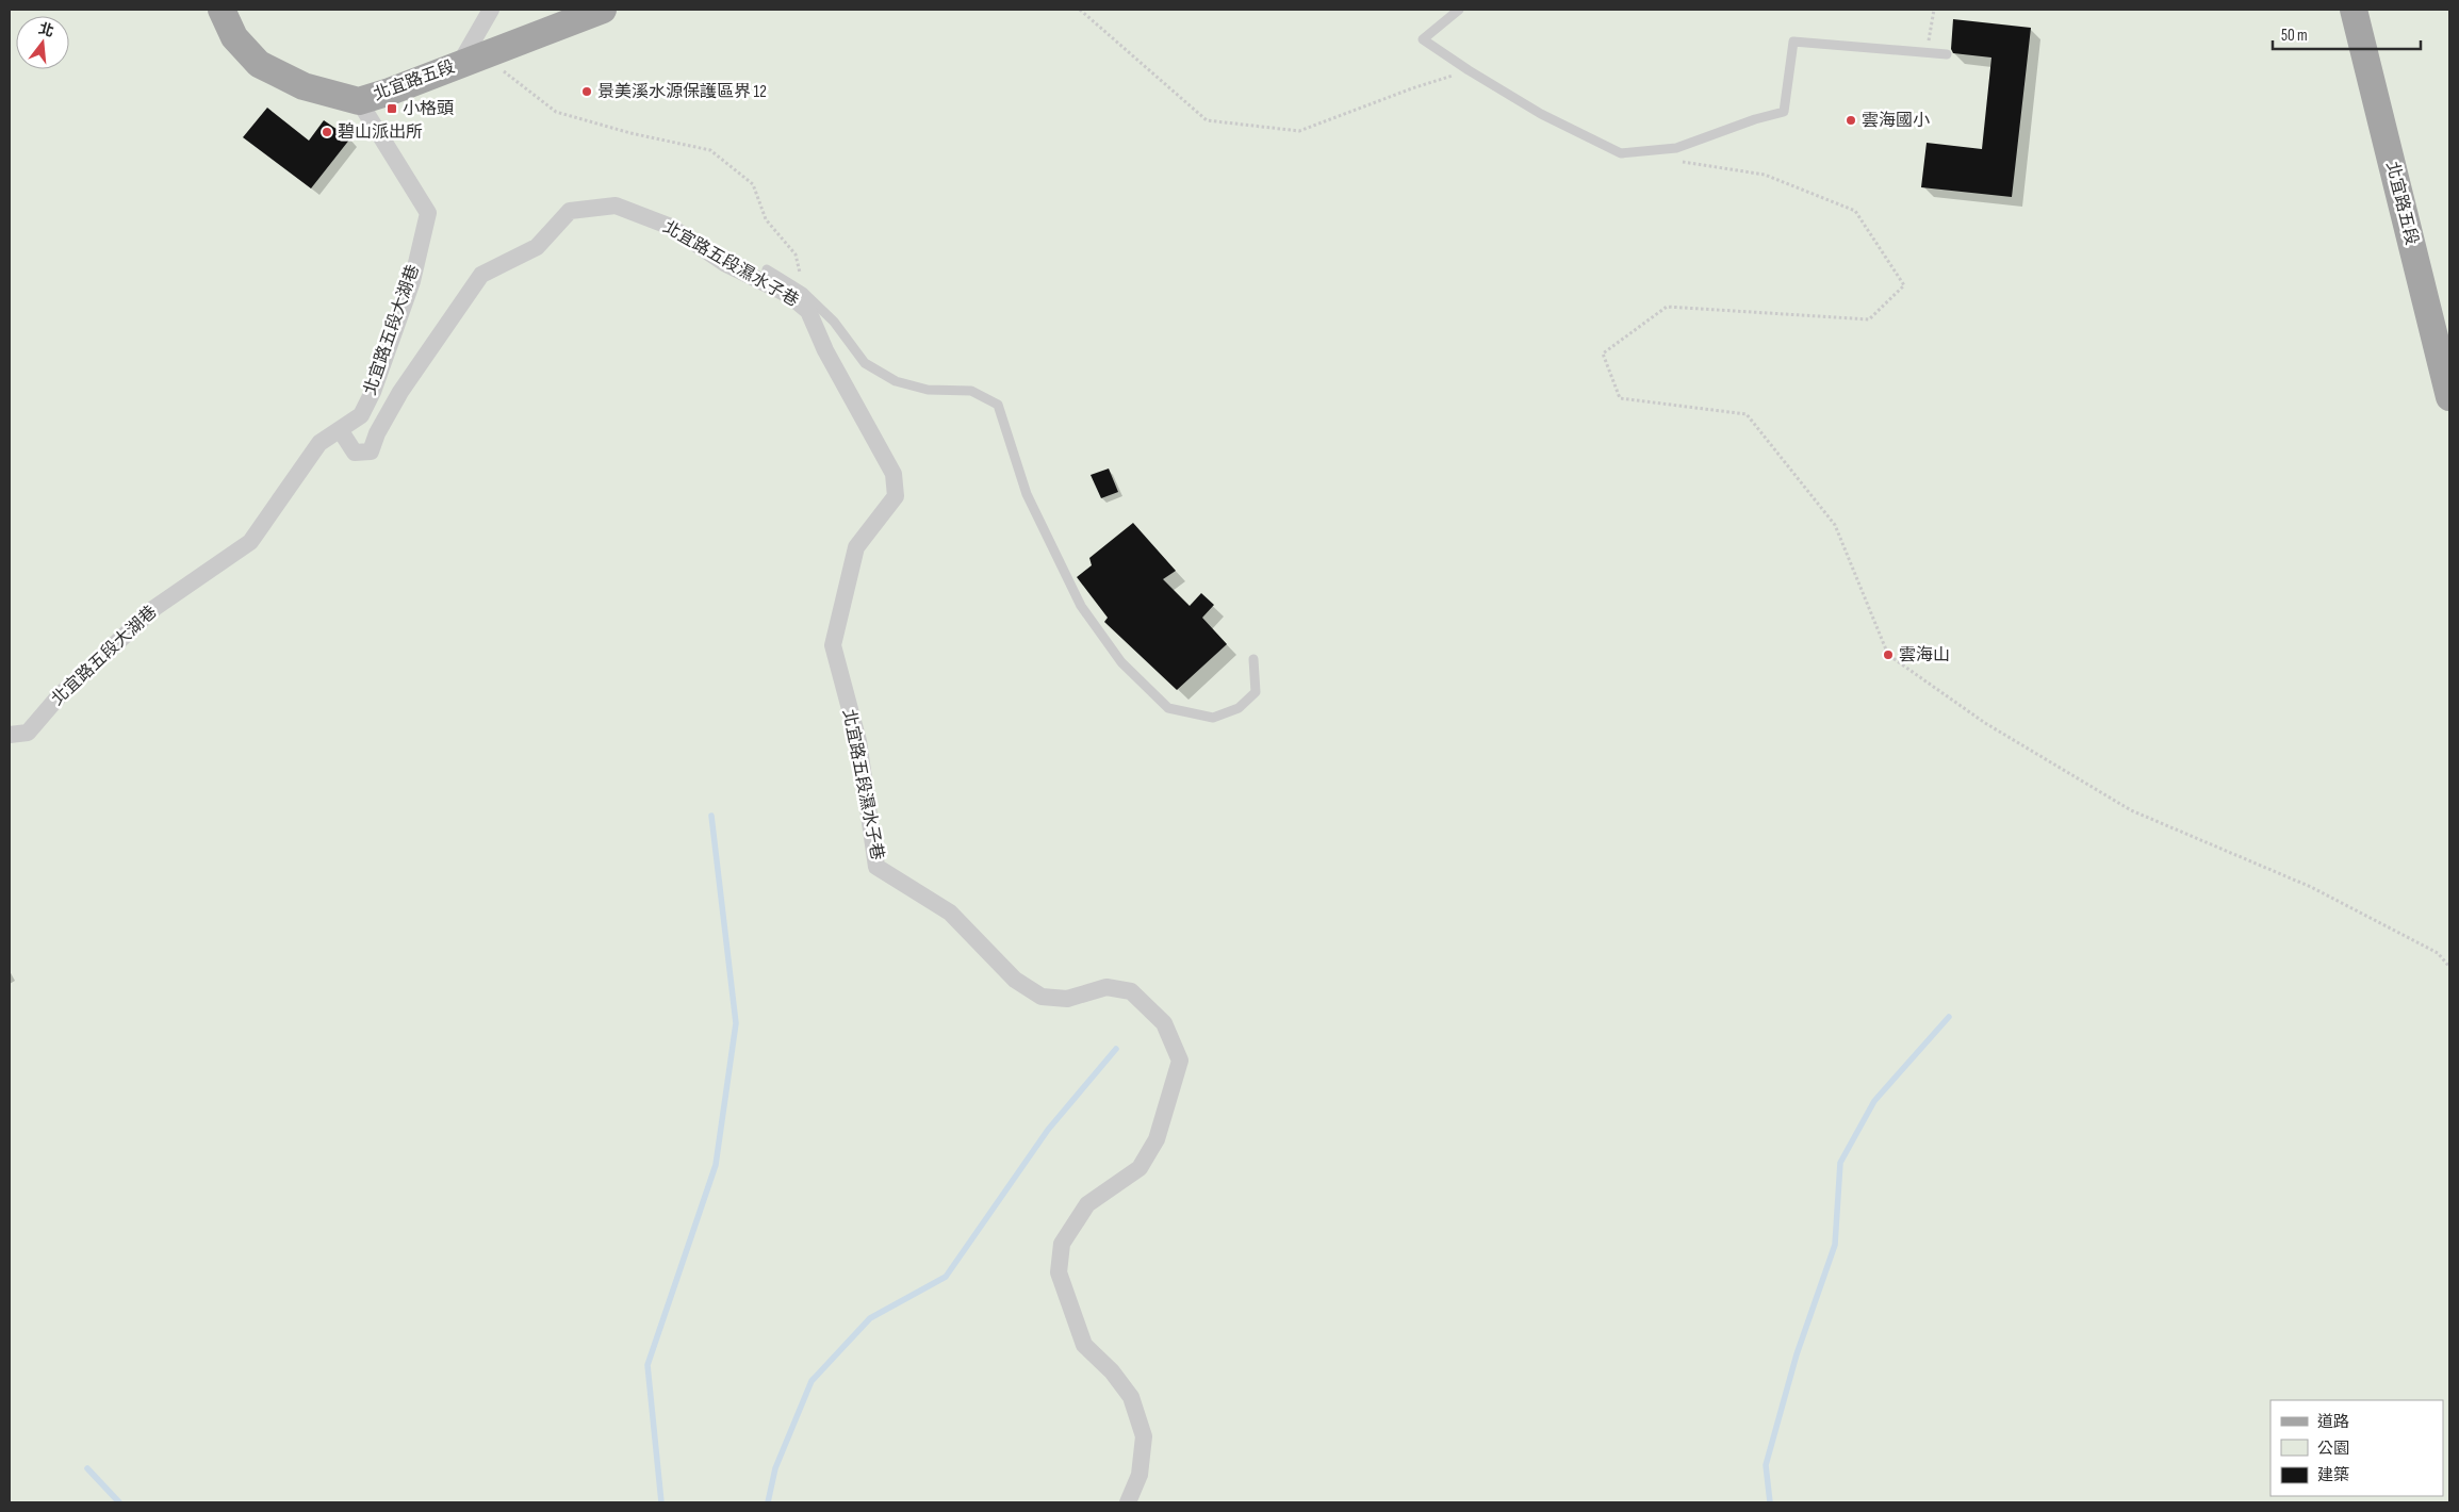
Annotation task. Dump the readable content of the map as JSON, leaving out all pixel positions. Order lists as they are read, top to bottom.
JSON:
{
  "streets": {
    "main road": ["北宜路五段"],
    "street": ["北宜路五段濕水子巷", "北宜路五段大湖巷"]
  },
  "crossings": [
    ["北宜路五段", "北宜路五段大湖巷"],
    ["北宜路五段濕水子巷", "北宜路五段大湖巷"]
  ],
  "places": {
    "other": [
      "景美溪水源保護區界 12",
      "雲海國小",
      "碧山派出所",
      "雲海山"
    ],
    "transit": ["小格頭"]
  },
  "legend": ["道路", "公園", "建築"],
  "scale_bar": "50 m",
  "north": "top"
}
